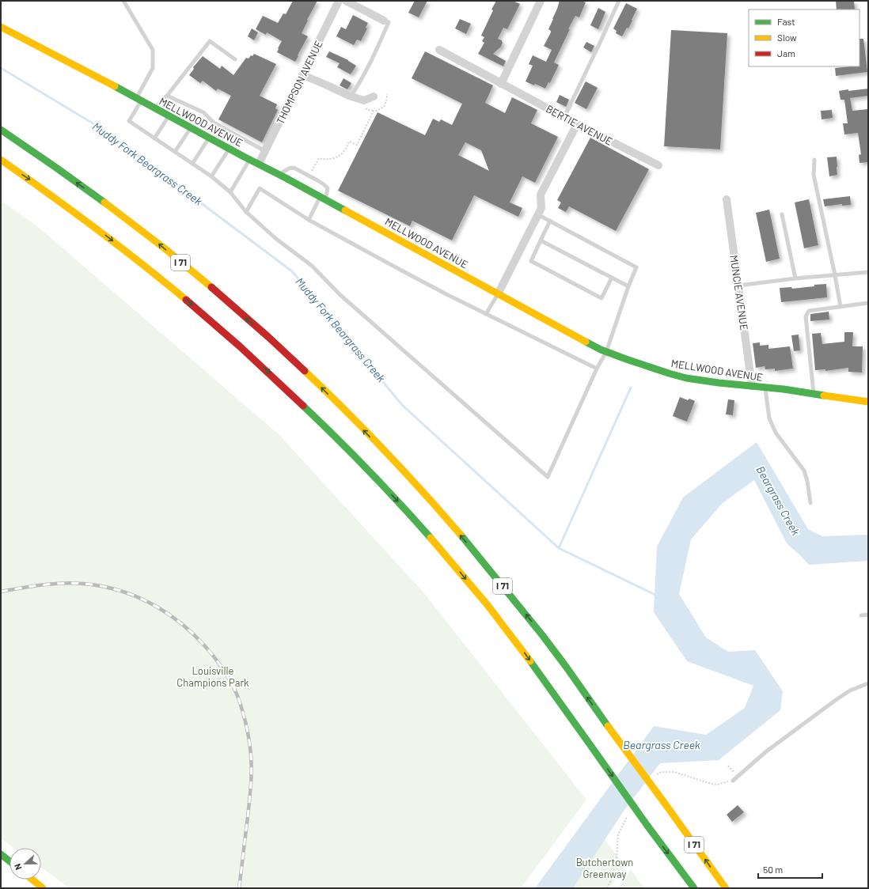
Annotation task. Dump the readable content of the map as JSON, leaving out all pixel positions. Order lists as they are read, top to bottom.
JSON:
{
  "streets": {
    "main road": ["MELLWOOD AVENUE", "I 71"],
    "street": ["THOMPSON AVENUE", "BERTIE AVENUE", "MUNCIE AVENUE"]
  },
  "crossings": [
    ["THOMPSON AVENUE", "MELLWOOD AVENUE"],
    ["MELLWOOD AVENUE", "MUNCIE AVENUE"]
  ],
  "water": ["Muddy Fork Beargrass Creek", "Beargrass Creek"],
  "parks": ["Louisville Champions Park", "Butchertown Greenway"],
  "legend": ["Fast", "Slow", "Jam"],
  "scale_bar": "50 m",
  "north": "left"
}
